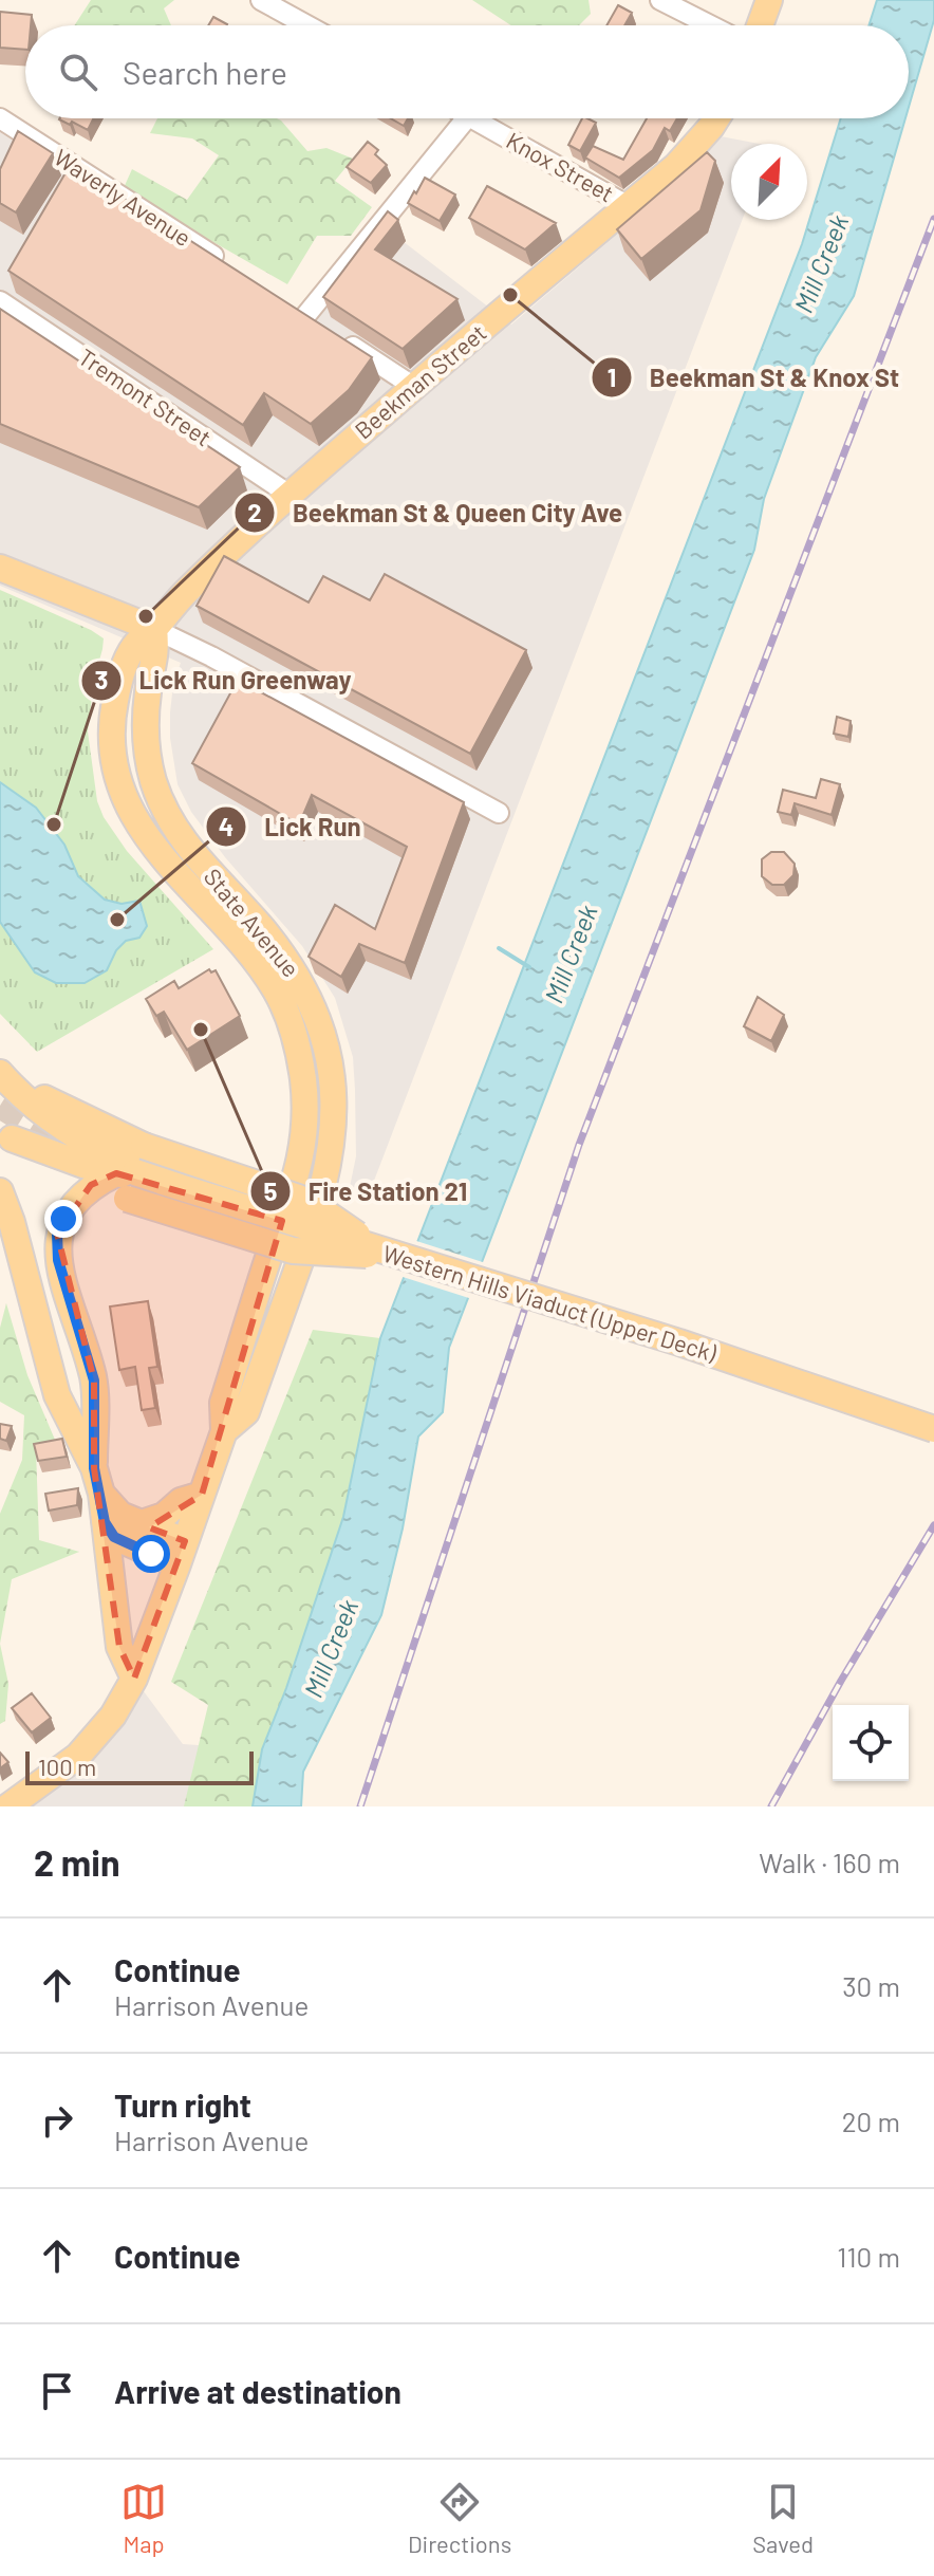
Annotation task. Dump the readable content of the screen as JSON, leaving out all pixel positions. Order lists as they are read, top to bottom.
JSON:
{
  "streets": {
    "main road": ["Beekman Street", "State Avenue", "Western Hills Viaduct (Upper Deck)"],
    "street": ["Knox Street", "Waverly Avenue", "Tremont Street"]
  },
  "crossings": [
    ["Knox Street", "Beekman Street"],
    ["Beekman Street", "Tremont Street"],
    ["Beekman Street", "State Avenue"]
  ],
  "water": ["Mill Creek"],
  "places": [
    "Beekman St & Knox St",
    "Beekman St & Queen City Ave",
    "Lick Run Greenway",
    "Lick Run",
    "Fire Station 21"
  ],
  "scale_bar": "100 m",
  "north": "top right",
  "page": {
    "search": "Search here",
    "scale": "100 m",
    "heading": ["2 min", "Walk · 160 m"],
    "list": [
      ["Continue", "Harrison Avenue", "30 m"],
      ["Turn right", "Harrison Avenue", "20 m"],
      ["Continue", "110 m"],
      "Arrive at destination"
    ],
    "nav": ["Map", "Directions", "Saved"]
  }
}
